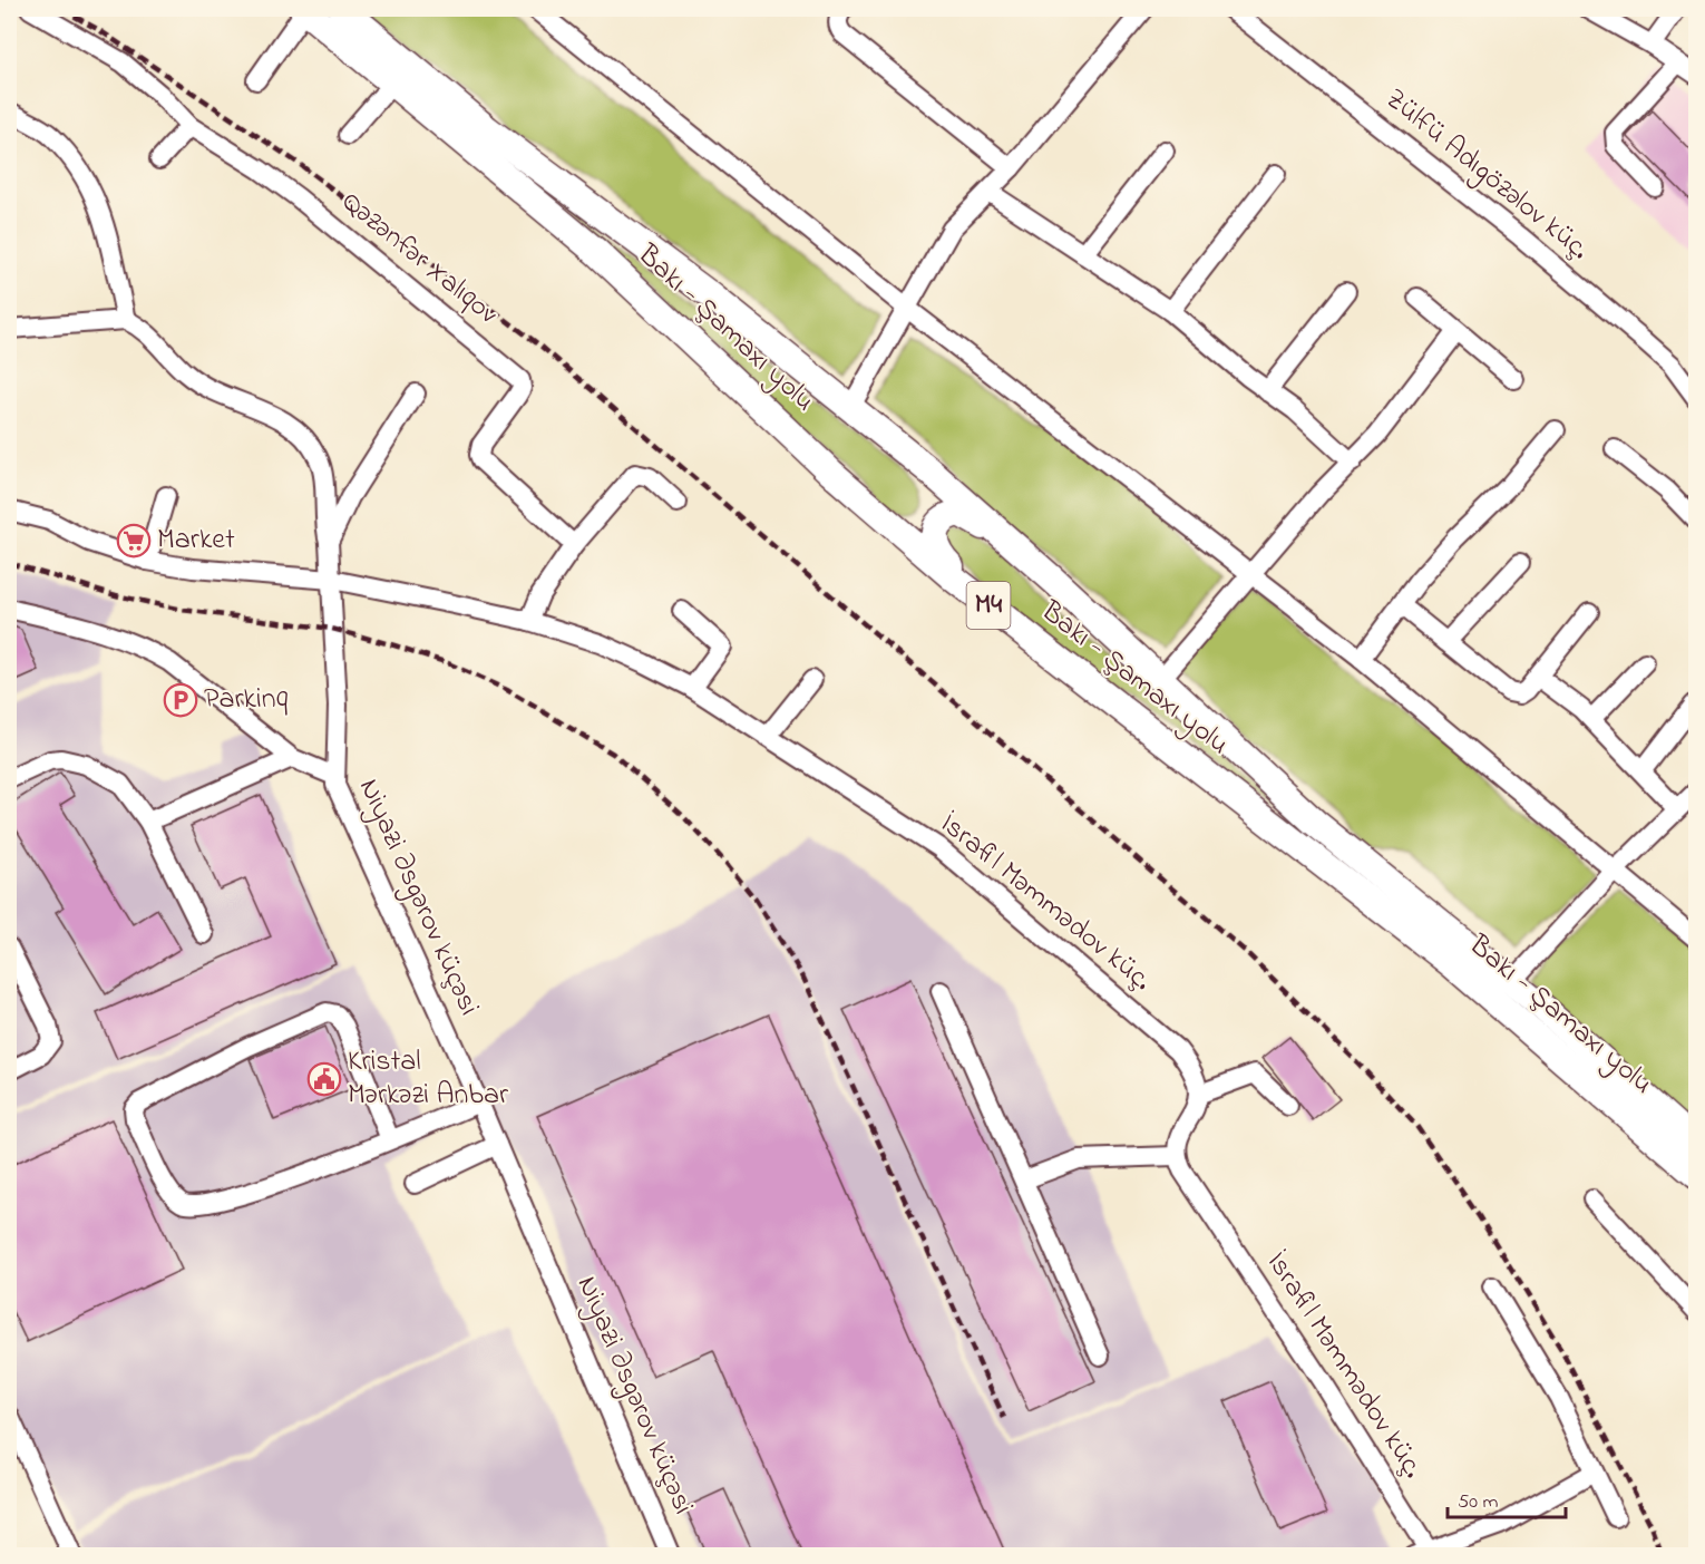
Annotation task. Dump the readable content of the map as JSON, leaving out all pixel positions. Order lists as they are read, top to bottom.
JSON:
{
  "streets": {
    "highway": ["Bakı - Şamaxı yolu", "M4"],
    "street": [
      "Zülfü Adıgözəlov küç.",
      "Qəzənfər Xalıqov",
      "Niyazi Əsgərov küçəsi",
      "İsrafil Məmmədov küç."
    ]
  },
  "crossings": [
    ["Niyazi Əsgərov küçəsi", "İsrafil Məmmədov küç."]
  ],
  "places": {
    "supermarket": ["Market"],
    "parking": ["Parkinq"],
    "public building": ["Kristal Mərkəzi Anbar"]
  },
  "scale_bar": "50 m"
}
